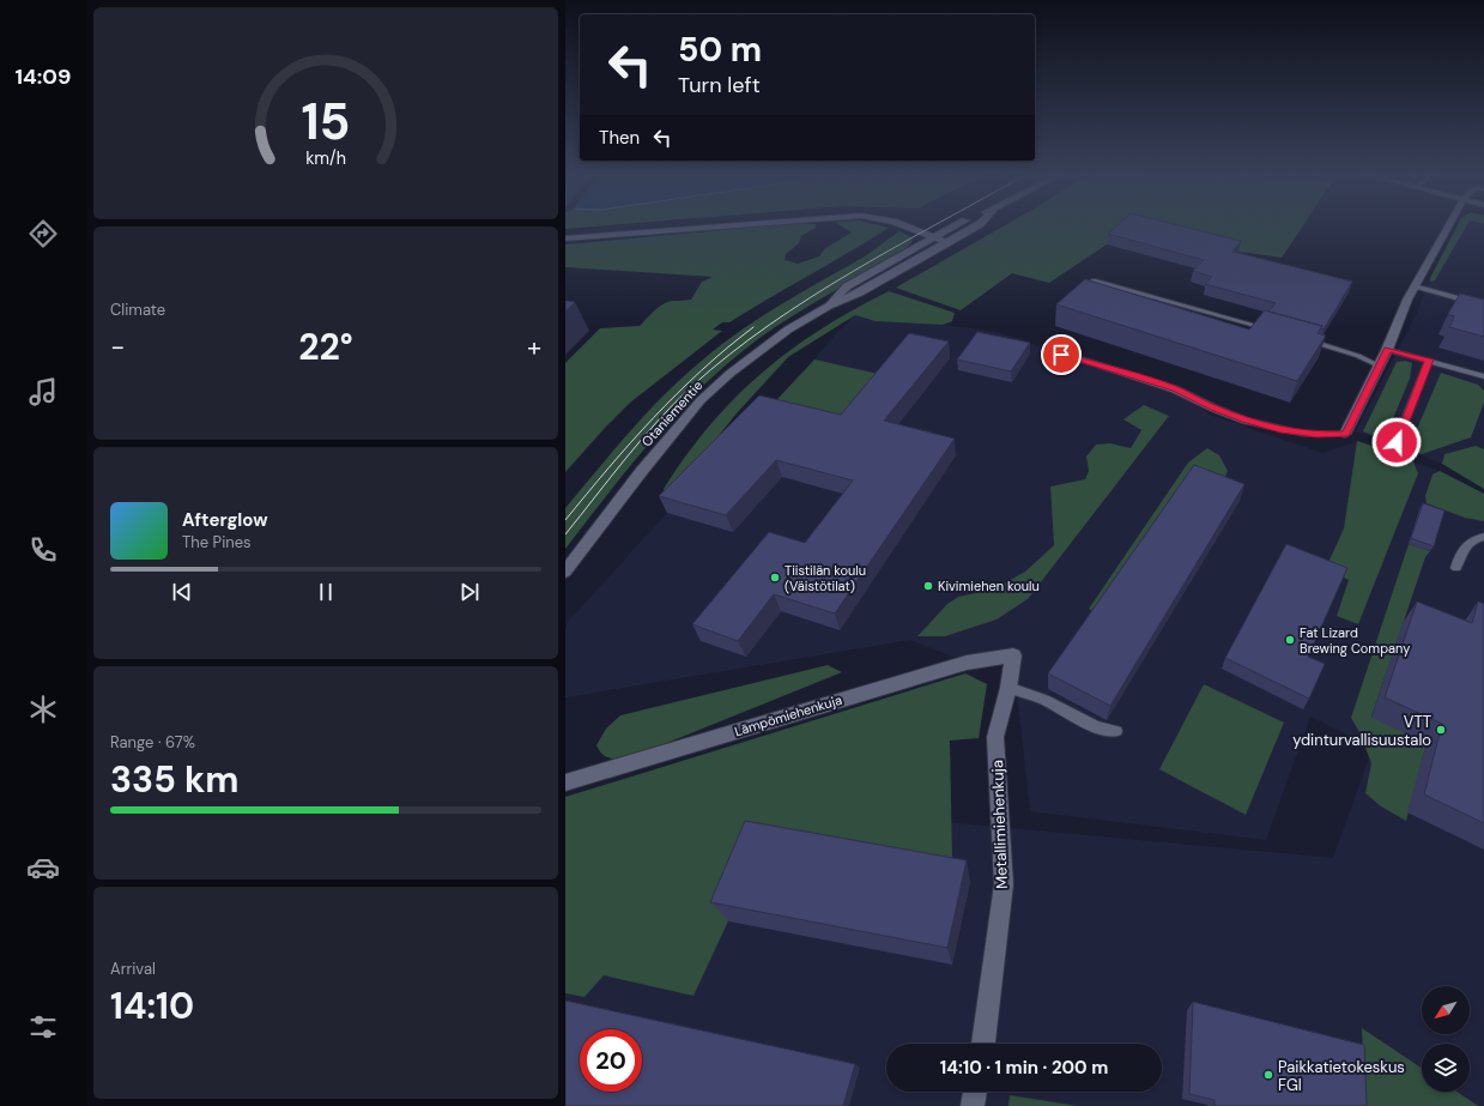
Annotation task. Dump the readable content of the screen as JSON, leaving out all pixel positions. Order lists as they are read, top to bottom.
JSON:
{
  "streets": {
    "street": ["Otaniementie", "Lämpömiehenkuja", "Metallimiehenkuja"]
  },
  "crossings": [
    ["Lämpömiehenkuja", "Metallimiehenkuja"]
  ],
  "places": [
    "Tiistilän koulu (Väistötilat)",
    "Kivimiehen koulu",
    "Fat Lizard Brewing Company",
    "VTT ydinturvallisuustalo",
    "Paikkatietokeskus FGI"
  ],
  "north": "bottom left",
  "page": {
    "tabs": "14:09",
    "turn": ["50 m", "Turn left"],
    "then": "Then",
    "tile": [
      "Climate",
      ["Range · 67%", "335 km"],
      ["Arrival", "14:10"]
    ],
    "heat": ["−", "22°", "+"],
    "song": ["Afterglow", "The Pines"],
    "limit": "20",
    "trip": "14:10 · 1 min · 200 m",
    "gauge": ["15", "km/h"]
  }
}
